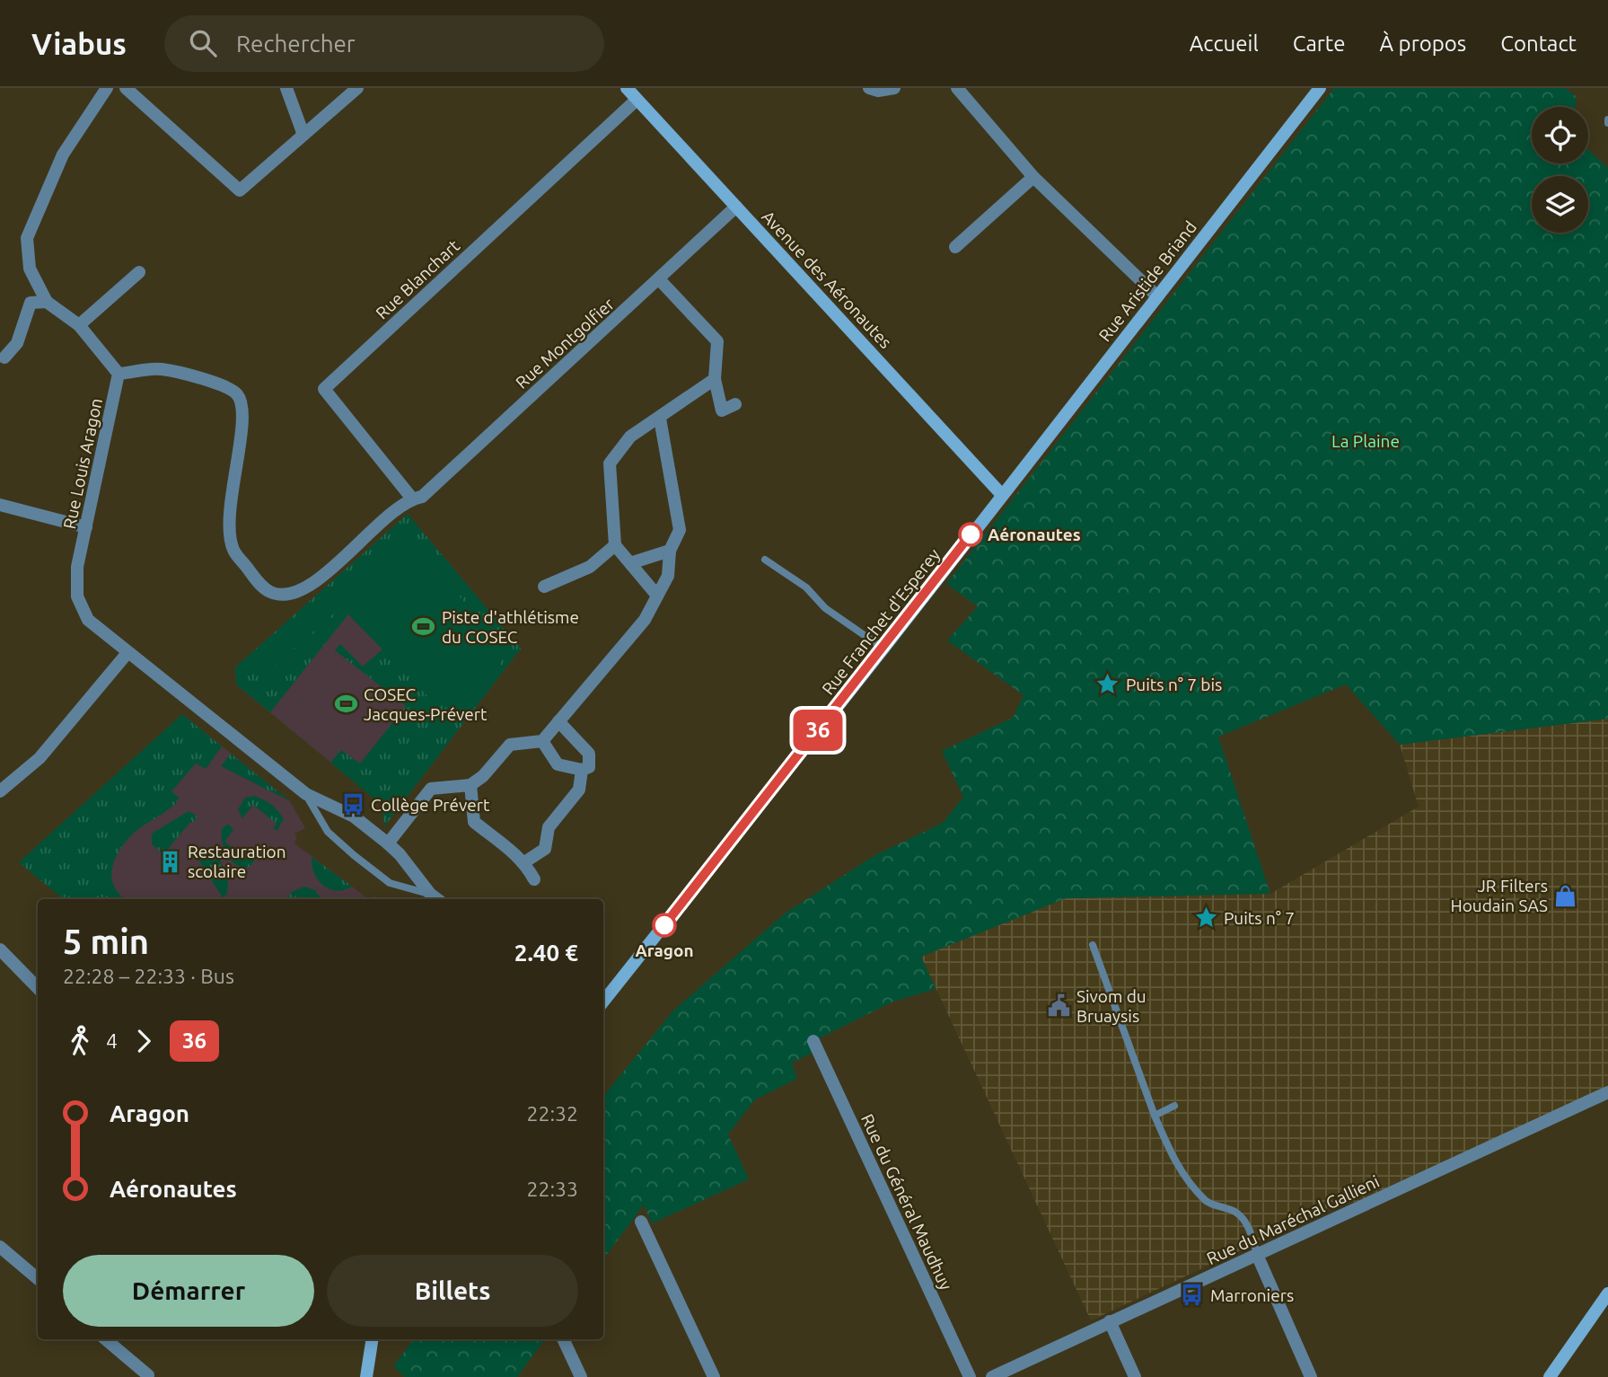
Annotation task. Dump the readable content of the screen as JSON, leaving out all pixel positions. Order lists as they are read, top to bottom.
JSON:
{
  "streets": {
    "street": [
      "Rue Blanchart",
      "Avenue des Aéronautes",
      "Rue Aristide Briand",
      "Rue Montgolfier",
      "Rue Louis Aragon",
      "Rue Franchet d'Esperey",
      "Rue du Général Maudhuy",
      "Rue du Maréchal Gallieni"
    ]
  },
  "crossings": [
    ["Rue Blanchart", "Avenue des Aéronautes"],
    ["Rue Blanchart", "Rue Montgolfier"],
    ["Avenue des Aéronautes", "Rue Aristide Briand"],
    ["Avenue des Aéronautes", "Rue Montgolfier"],
    ["Avenue des Aéronautes", "Rue Franchet d'Esperey"],
    ["Rue Aristide Briand", "Rue Franchet d'Esperey"],
    ["Rue Montgolfier", "Rue Louis Aragon"]
  ],
  "parks": ["La Plaine"],
  "places": {
    "other": ["Aéronautes", "Aragon"],
    "sports": ["Piste d'athlétisme du COSEC", "COSEC Jacques-Prévert"],
    "place": ["Puits n° 7 bis", "Puits n° 7"],
    "bus stop": ["Collège Prévert", "Marroniers"],
    "building": ["Restauration scolaire"],
    "shop": ["JR Filters Houdain SAS"],
    "public building": ["Sivom du Bruaysis"]
  },
  "lines": ["bus line 36"],
  "page": {
    "header": "Viabus",
    "search": "Rechercher",
    "nav": [
      "Accueil",
      "Carte",
      "À propos",
      "Contact"
    ],
    "on_map": "36",
    "heading": ["5 min", "22:28 – 22:33 · Bus", "2.40 €"],
    "legs": ["4", "36"],
    "list": [
      {
        "name": "Aragon",
        "value": "22:32"
      },
      {
        "name": "Aéronautes",
        "value": "22:33"
      }
    ],
    "buttons": ["Démarrer", "Billets"]
  }
}
